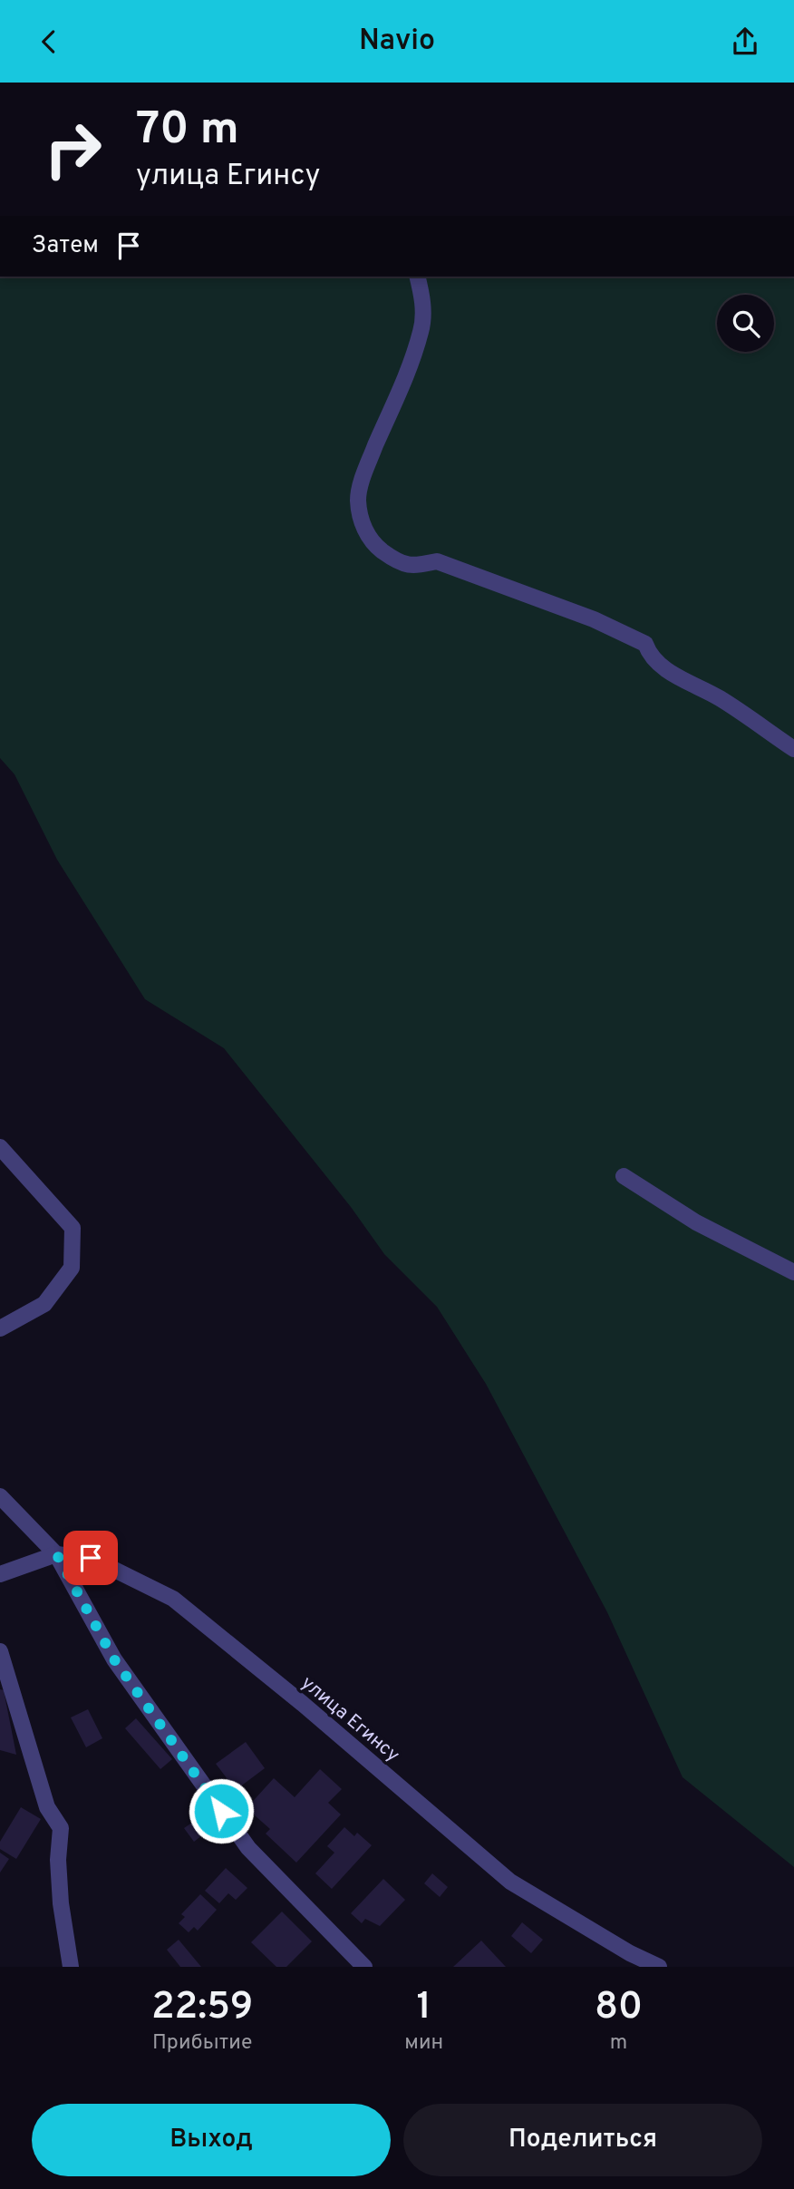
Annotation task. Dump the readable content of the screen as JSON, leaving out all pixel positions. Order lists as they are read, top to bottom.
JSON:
{
  "streets": {
    "street": ["улица Егинсу"]
  },
  "page": {
    "header": "Navio",
    "turn": ["70 m", "улица Егинсу"],
    "then": "Затем",
    "eta": [
      "22:59",
      "Прибытие",
      "1",
      "мин",
      "80",
      "m"
    ],
    "buttons": ["Выход", "Поделиться"]
  }
}
